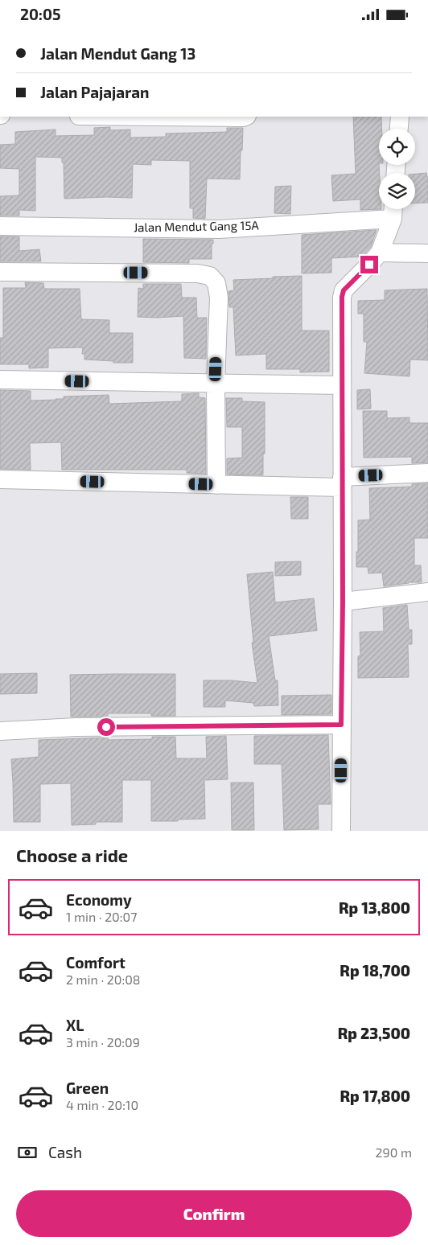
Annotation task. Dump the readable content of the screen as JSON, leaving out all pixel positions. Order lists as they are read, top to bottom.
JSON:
{
  "streets": {
    "street": ["Jalan Mendut Gang 15A"]
  },
  "page": {
    "status": "20:05",
    "banner": ["Jalan Mendut Gang 13", "Jalan Pajajaran"],
    "heading": "Choose a ride",
    "list": [
      {
        "name": "Economy",
        "note": "1 min · 20:07",
        "value": "Rp 13,800"
      },
      {
        "name": "Comfort",
        "note": "2 min · 20:08",
        "value": "Rp 18,700"
      },
      {
        "name": "XL",
        "note": "3 min · 20:09",
        "value": "Rp 23,500"
      },
      {
        "name": "Green",
        "note": "4 min · 20:10",
        "value": "Rp 17,800"
      }
    ],
    "pay": ["Cash", "290 m"],
    "buttons": "Confirm"
  }
}
